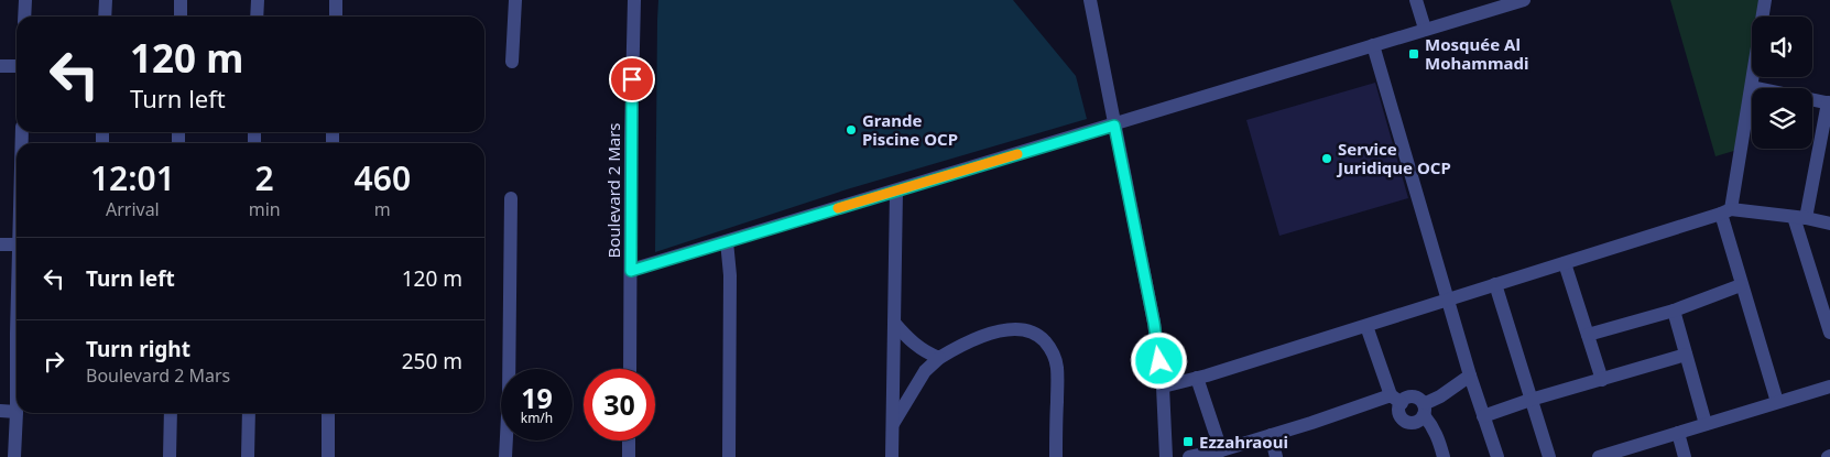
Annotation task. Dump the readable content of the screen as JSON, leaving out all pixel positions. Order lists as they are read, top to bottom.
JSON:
{
  "streets": {
    "street": ["Boulevard 2 Mars"]
  },
  "places": {
    "transit": ["Mosquée Al Mohammadi", "Ezzahraoui"],
    "other": ["Grande Piscine OCP", "Service Juridique OCP"]
  },
  "page": {
    "turn": ["120 m", "Turn left"],
    "eta": [
      "12:01",
      "Arrival",
      "2",
      "min",
      "460",
      "m"
    ],
    "list": [
      {
        "name": "Turn left",
        "value": "120 m"
      },
      {
        "name": "Turn right",
        "note": "Boulevard 2 Mars",
        "value": "250 m"
      }
    ],
    "speed": "19 km/h",
    "limit": "30"
  }
}
